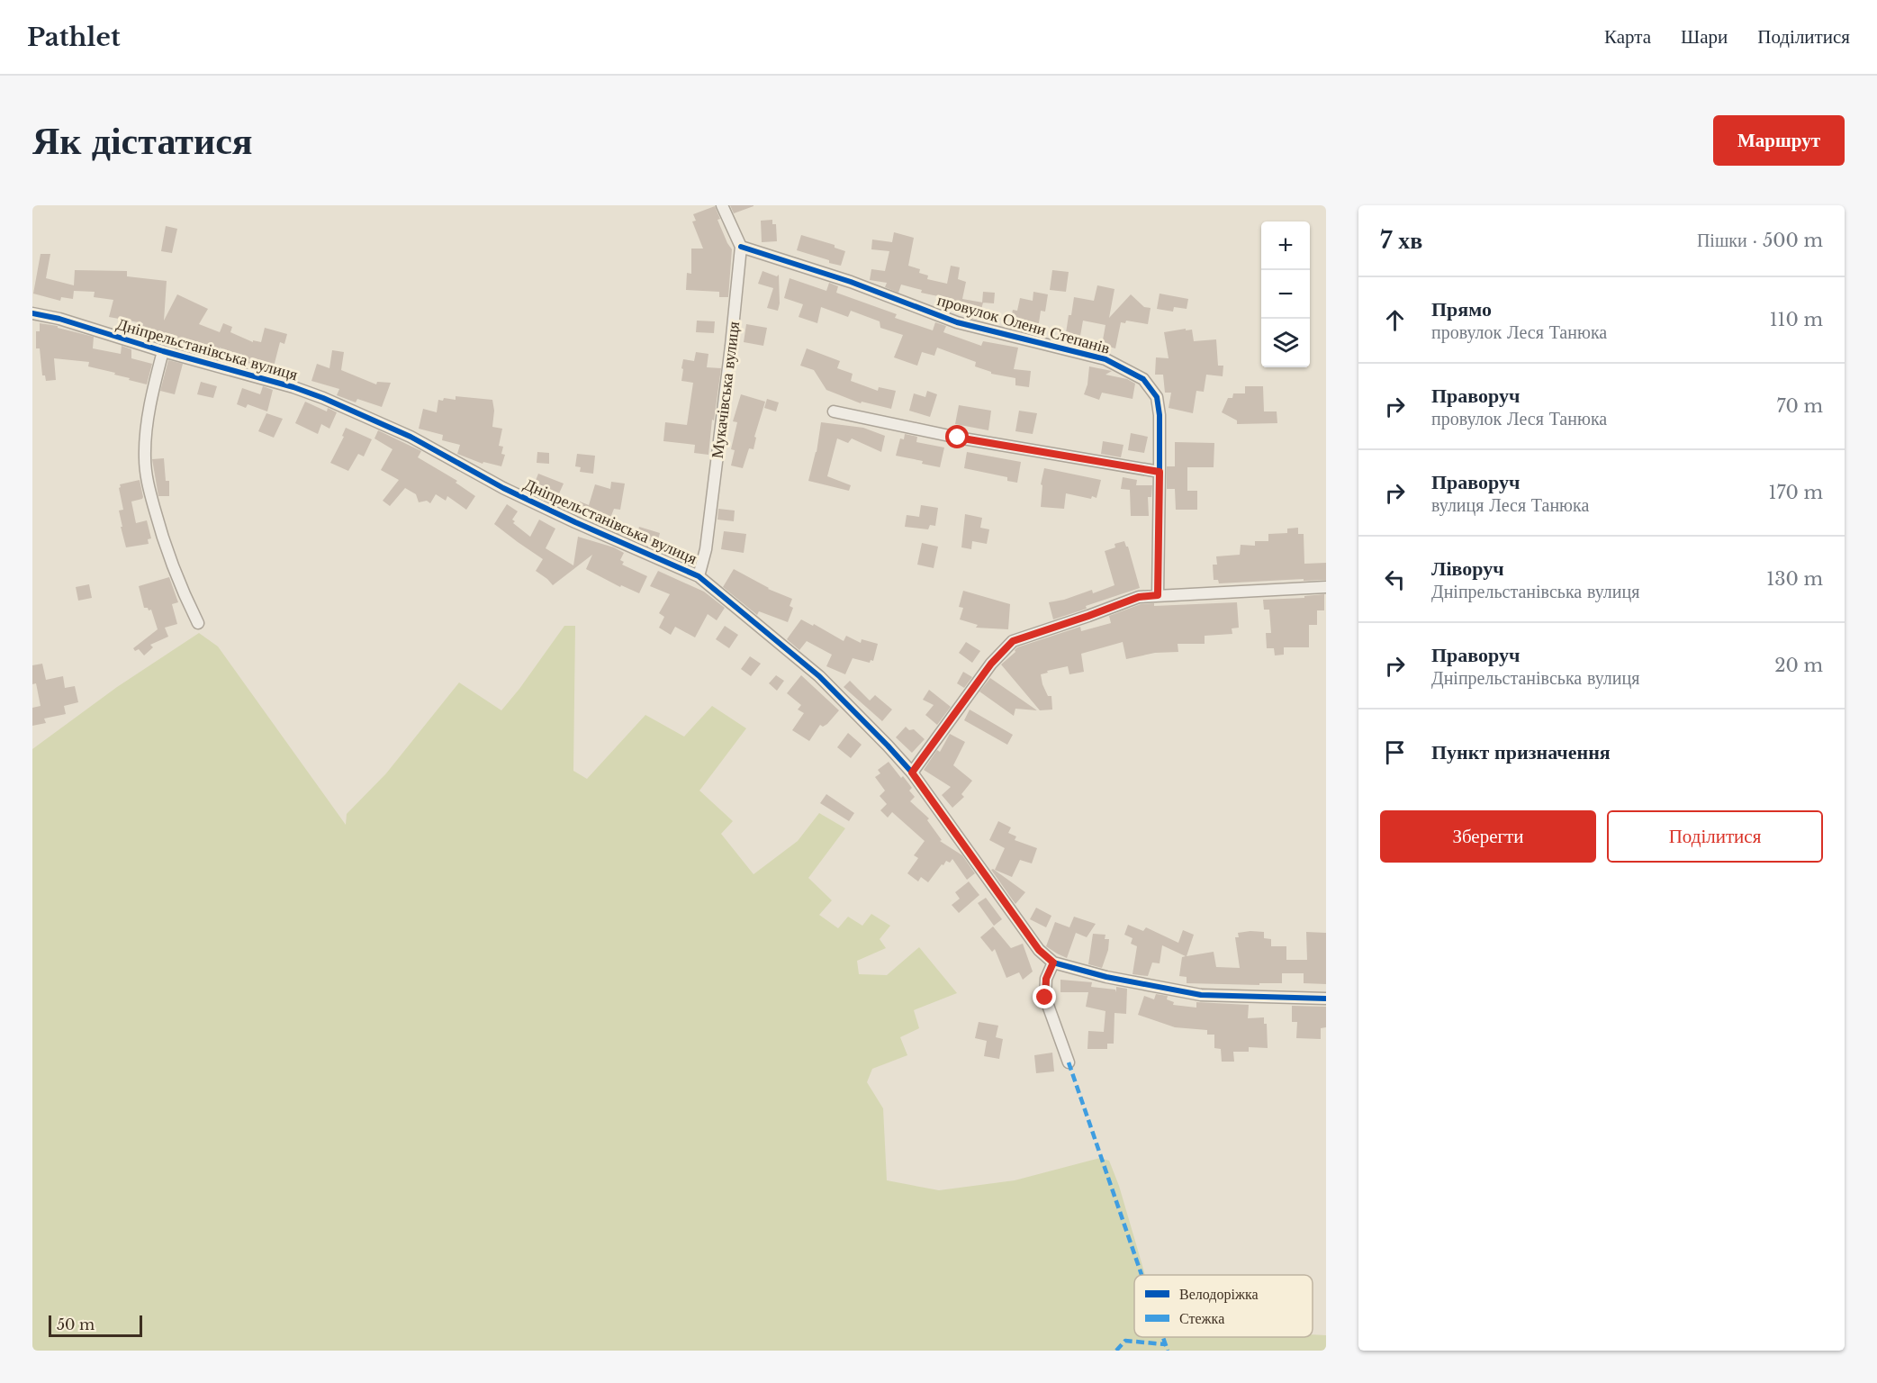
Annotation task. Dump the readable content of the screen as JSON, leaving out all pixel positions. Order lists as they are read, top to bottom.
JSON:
{
  "streets": {
    "street": ["провулок Олени Степанів", "Дніпрельстанівська вулиця", "Мукачівська вулиця"]
  },
  "crossings": [
    ["провулок Олени Степанів", "Мукачівська вулиця"],
    ["Дніпрельстанівська вулиця", "Мукачівська вулиця"]
  ],
  "legend": ["Велодоріжка", "Стежка"],
  "scale_bar": "50 m",
  "page": {
    "header": "Pathlet",
    "nav": ["Карта", "Шари", "Поділитися"],
    "buttons": [
      "Маршрут",
      ["Зберегти", "Поділитися"]
    ],
    "title": "Як дістатися",
    "heading": ["7 хв", "Пішки · 500 m"],
    "map_buttons": ["+", "−"],
    "list": [
      ["Прямо", "провулок Леся Танюка", "110 m"],
      ["Праворуч", "провулок Леся Танюка", "70 m"],
      ["Праворуч", "вулиця Леся Танюка", "170 m"],
      ["Ліворуч", "Дніпрельстанівська вулиця", "130 m"],
      ["Праворуч", "Дніпрельстанівська вулиця", "20 m"],
      "Пункт призначення"
    ],
    "scale": "50 m"
  }
}
